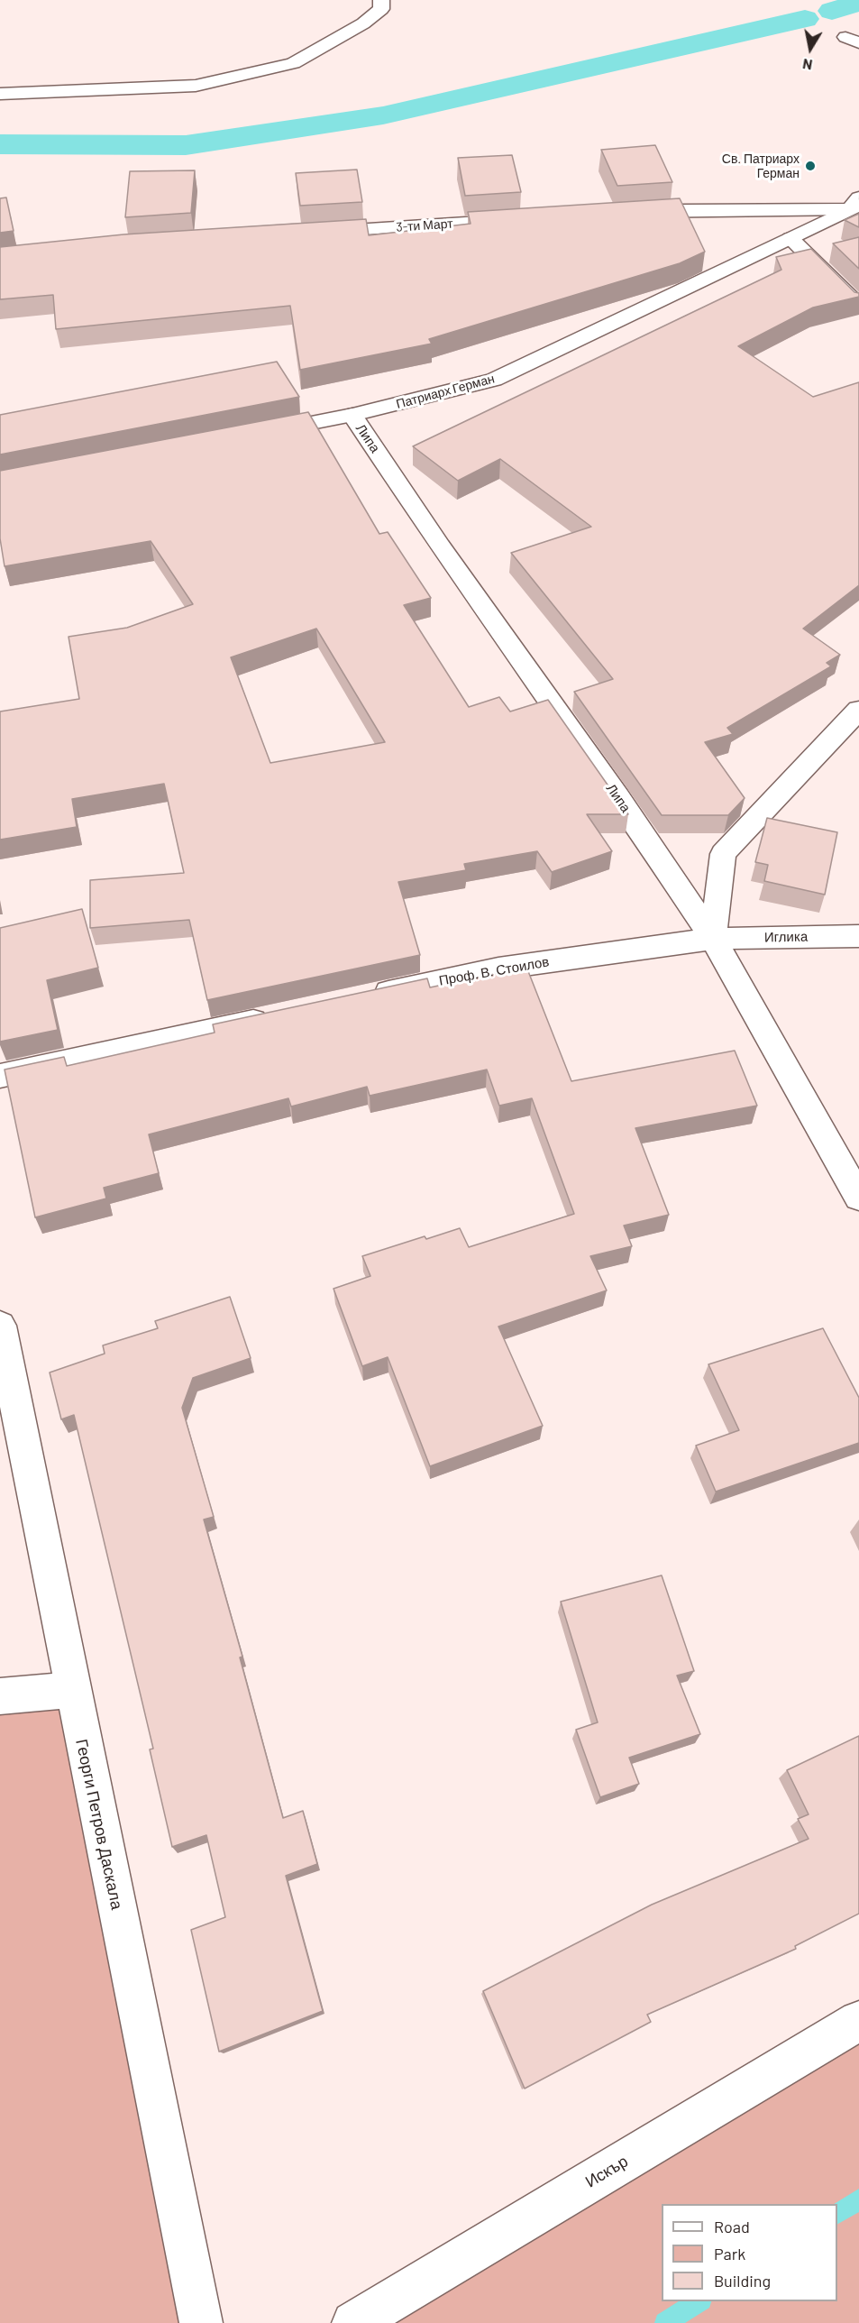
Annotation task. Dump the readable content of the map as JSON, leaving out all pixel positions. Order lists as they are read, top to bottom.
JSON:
{
  "streets": {
    "street": [
      "3-ти Март",
      "Патриарх Герман",
      "Липа",
      "Иглика",
      "Проф. В. Стоилов",
      "Георги Петров Даскала",
      "Искър"
    ]
  },
  "crossings": [
    ["Патриарх Герман", "Липа"],
    ["Липа", "Иглика"],
    ["Липа", "Проф. В. Стоилов"],
    ["Иглика", "Проф. В. Стоилов"]
  ],
  "places": ["Св. Патриарх Герман"],
  "legend": ["Road", "Park", "Building"],
  "north": "bottom"
}
